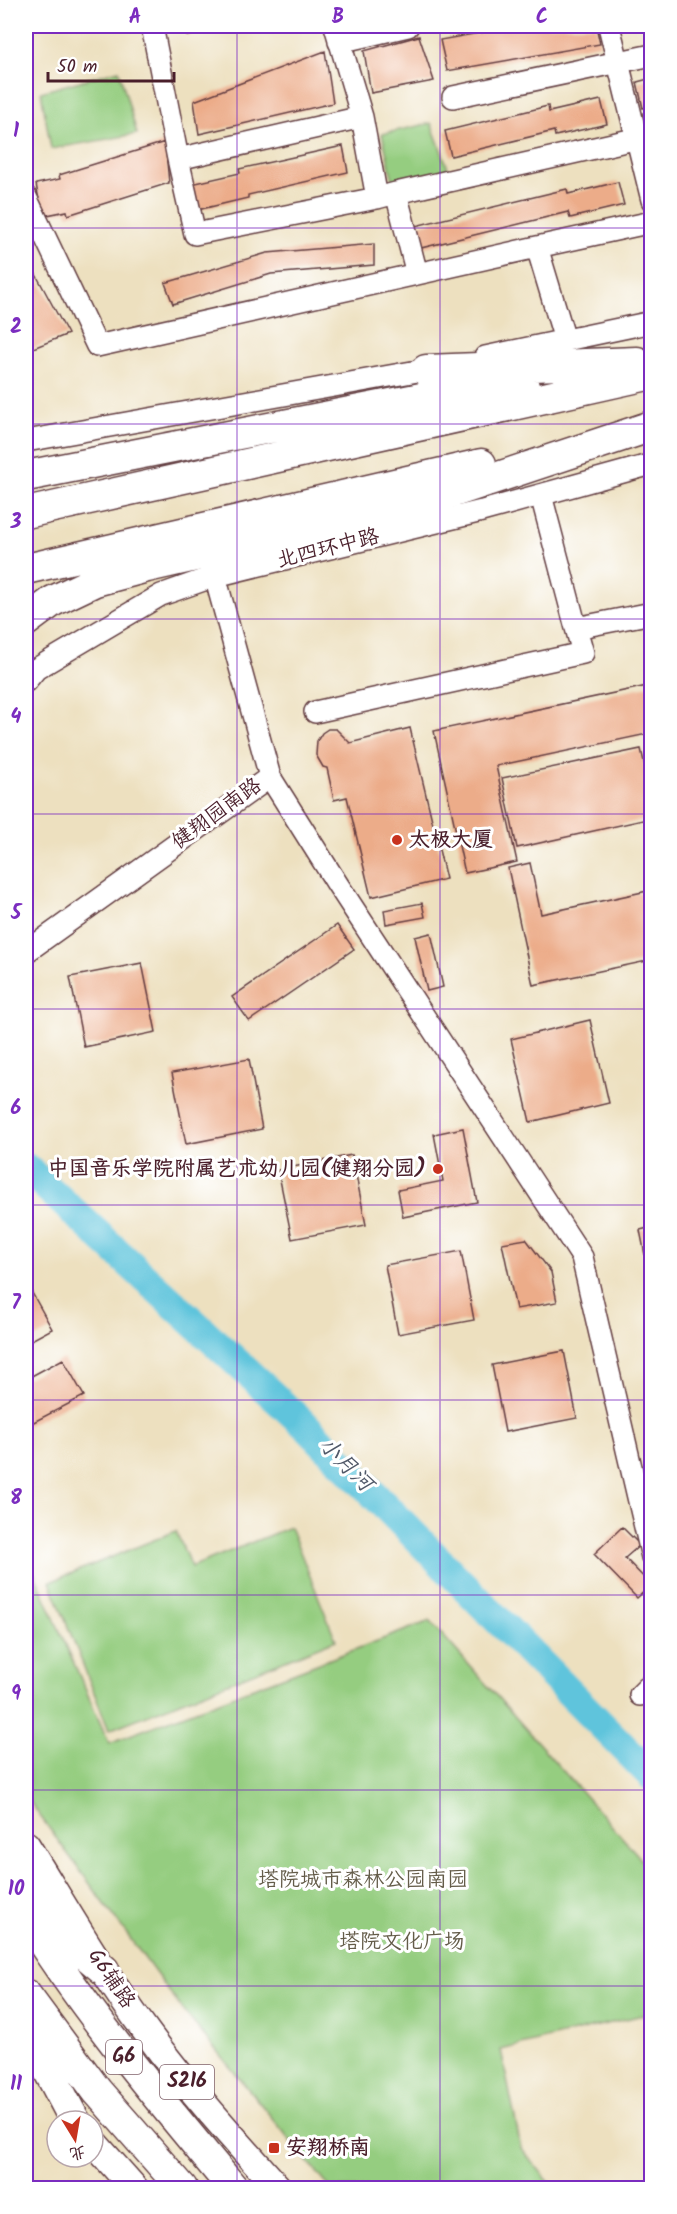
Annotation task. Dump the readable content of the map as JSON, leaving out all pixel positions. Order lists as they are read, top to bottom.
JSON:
{
  "streets": {
    "highway": ["G6"],
    "main road": ["G6辅路", "S216"],
    "street": ["北四环中路", "健翔园南路"]
  },
  "crossings": [
    ["北四环中路", "健翔园南路"]
  ],
  "water": ["小月河"],
  "parks": ["塔院城市森林公园南园", "塔院文化广场"],
  "places": {
    "other": ["太极大厦", "中国音乐学院附属艺术幼儿园(健翔分园)"],
    "transit": ["安翔桥南"]
  },
  "scale_bar": "50 m",
  "north": "bottom",
  "grid": {
    "columns": ["A", "B", "C"],
    "rows": [
      "1",
      "2",
      "3",
      "4",
      "5",
      "6",
      "7",
      "8",
      "9",
      "10",
      "11"
    ]
  }
}
